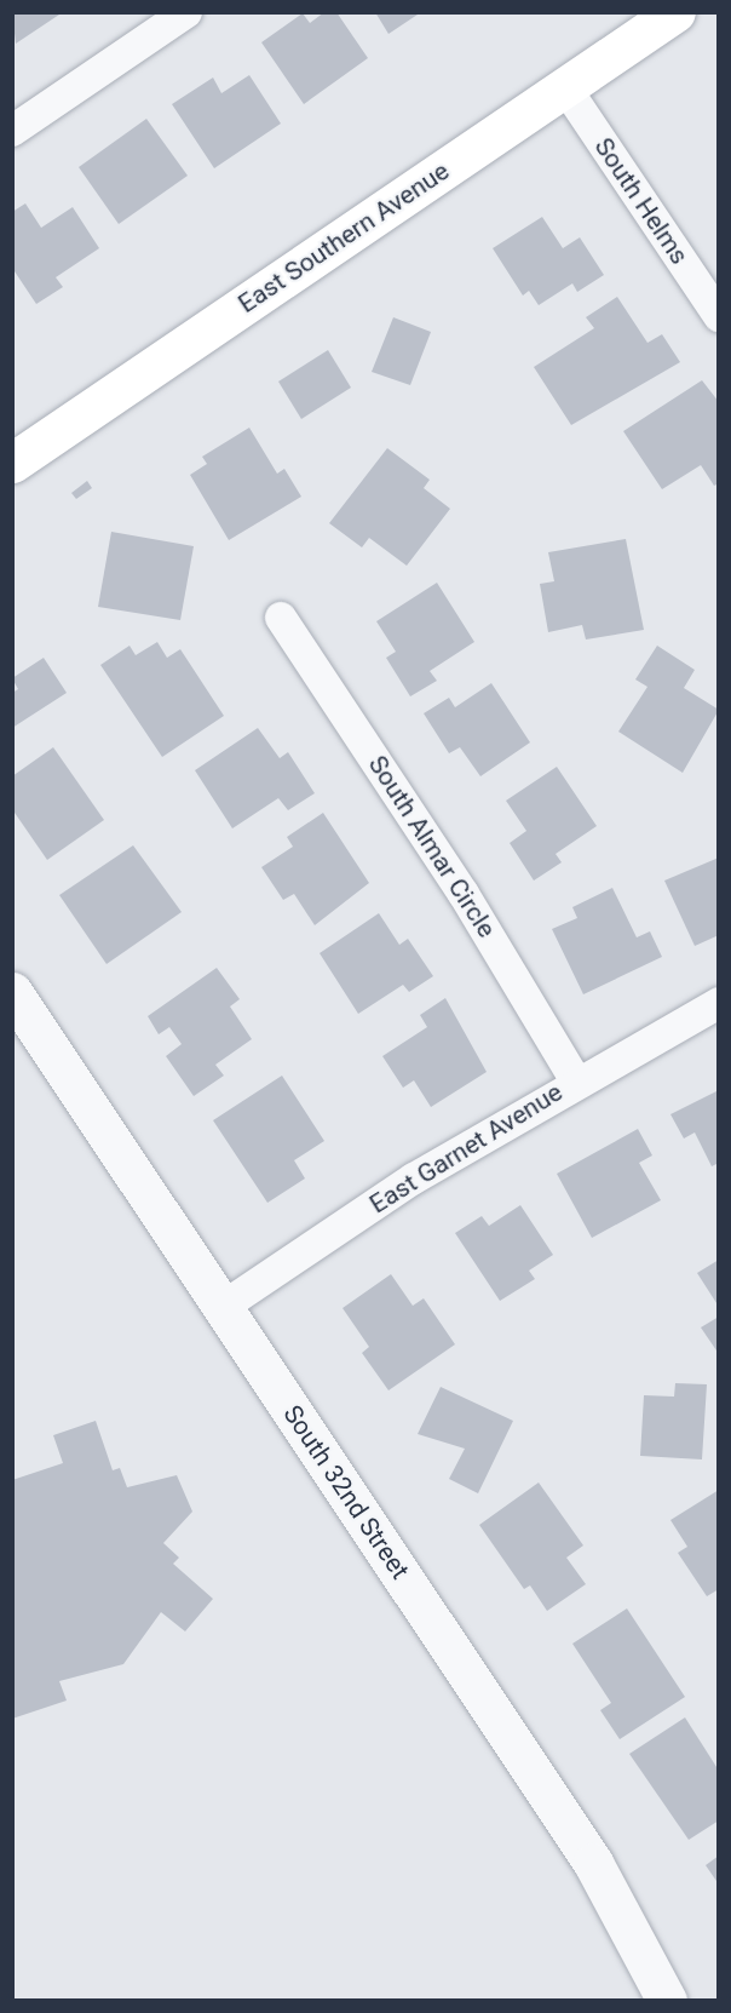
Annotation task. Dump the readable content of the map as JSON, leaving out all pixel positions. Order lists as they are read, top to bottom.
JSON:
{
  "streets": {
    "main road": ["East Southern Avenue"],
    "street": [
      "South Helms",
      "South Almar Circle",
      "East Garnet Avenue",
      "South 32nd Street"
    ]
  },
  "crossings": [
    ["South Helms", "East Southern Avenue"],
    ["South Almar Circle", "East Garnet Avenue"],
    ["East Garnet Avenue", "South 32nd Street"]
  ]
}
